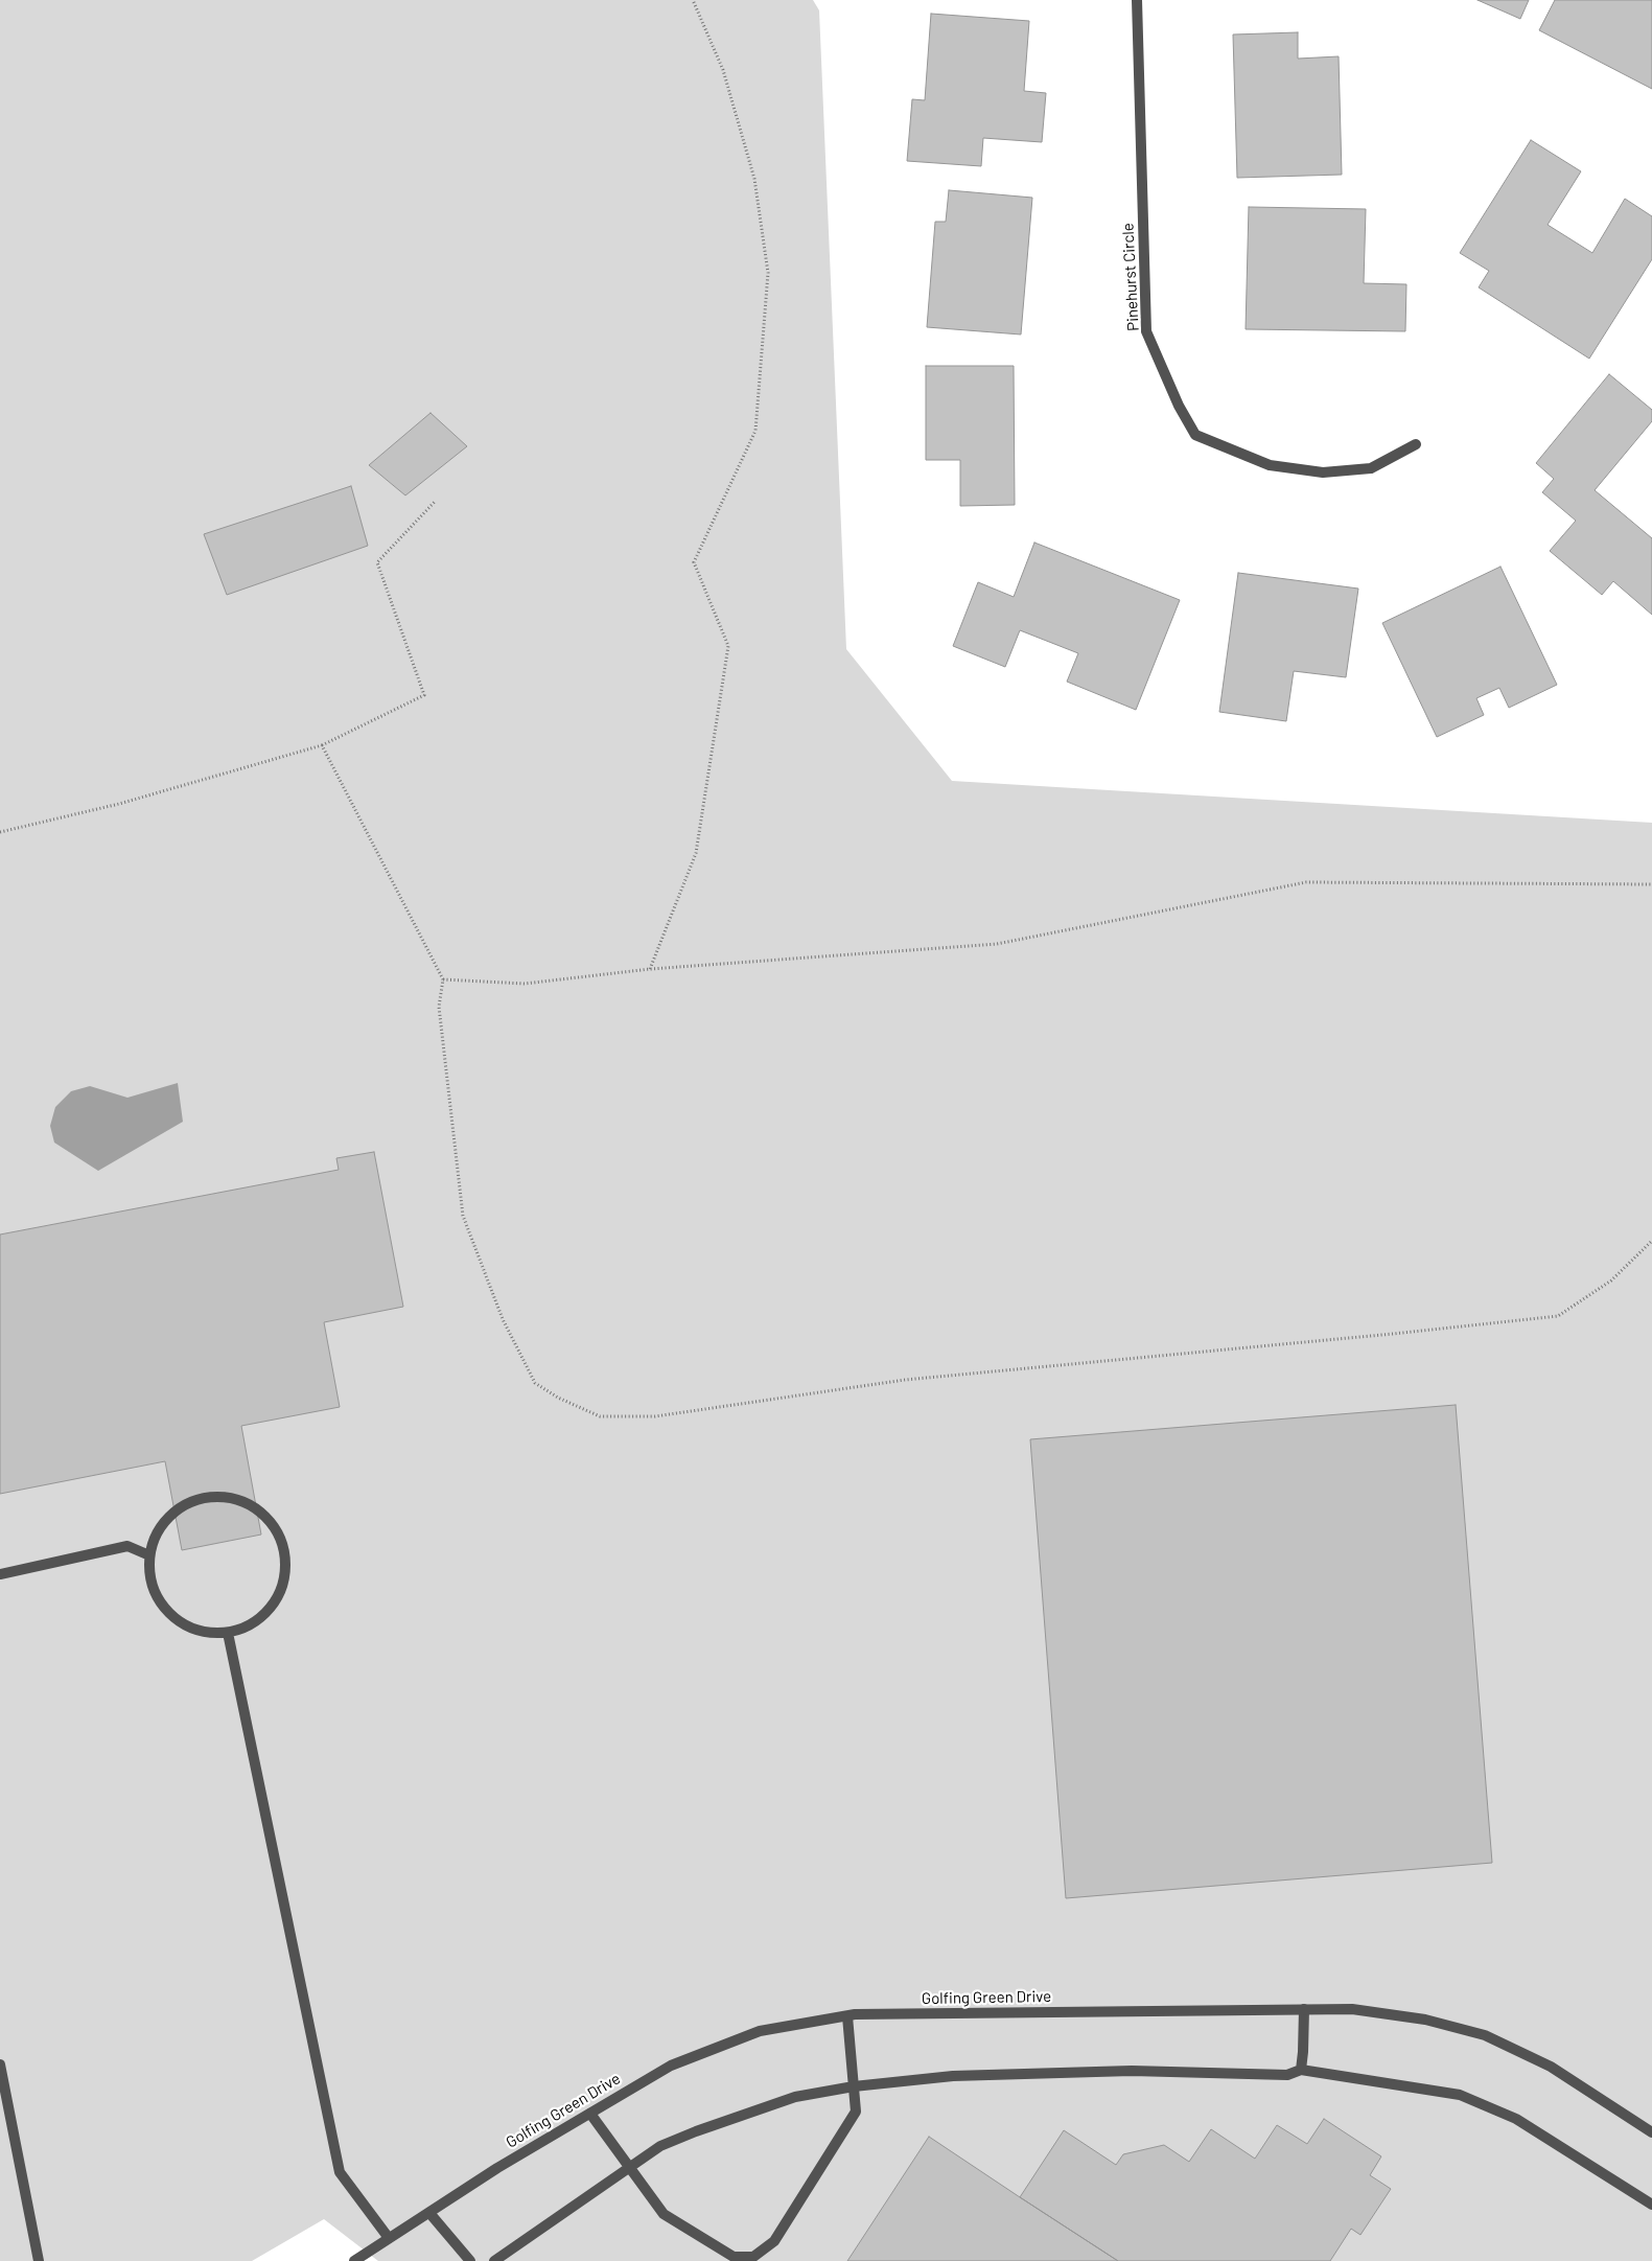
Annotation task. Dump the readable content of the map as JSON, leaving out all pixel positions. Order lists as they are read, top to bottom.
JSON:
{
  "streets": {
    "street": ["Pinehurst Circle", "Golfing Green Drive"]
  }
}
